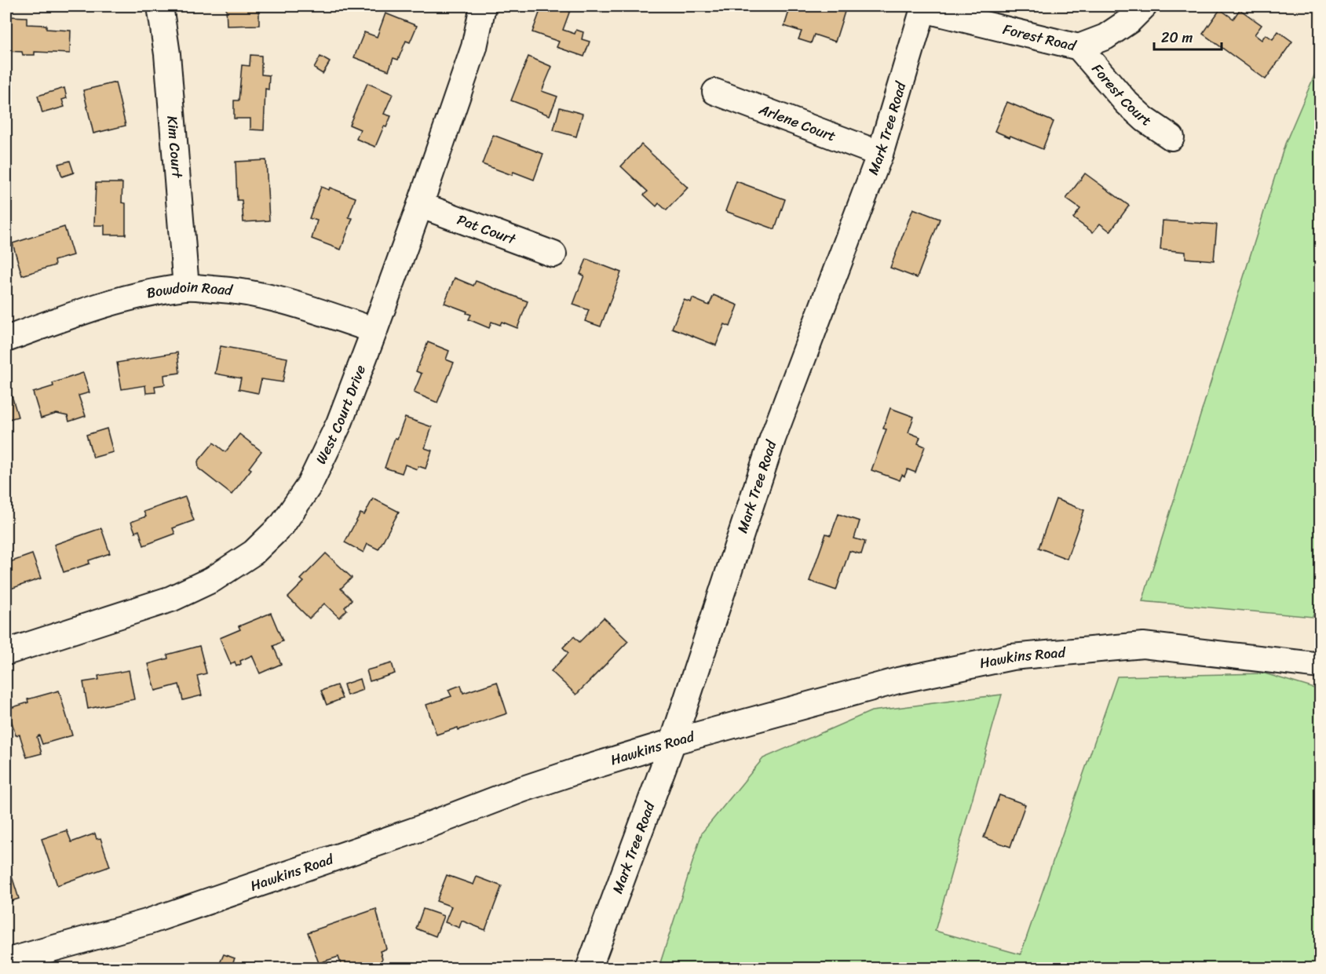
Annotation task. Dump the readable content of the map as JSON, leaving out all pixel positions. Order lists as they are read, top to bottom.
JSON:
{
  "streets": {
    "street": [
      "Forest Road",
      "Forest Court",
      "Arlene Court",
      "Mark Tree Road",
      "Kim Court",
      "Pat Court",
      "Bowdoin Road",
      "West Court Drive",
      "Hawkins Road"
    ]
  },
  "crossings": [
    ["Forest Road", "Forest Court"],
    ["Forest Road", "Mark Tree Road"],
    ["Arlene Court", "Mark Tree Road"],
    ["Mark Tree Road", "Hawkins Road"],
    ["Kim Court", "Bowdoin Road"],
    ["Pat Court", "West Court Drive"],
    ["Bowdoin Road", "West Court Drive"]
  ],
  "scale_bar": "20 m"
}
